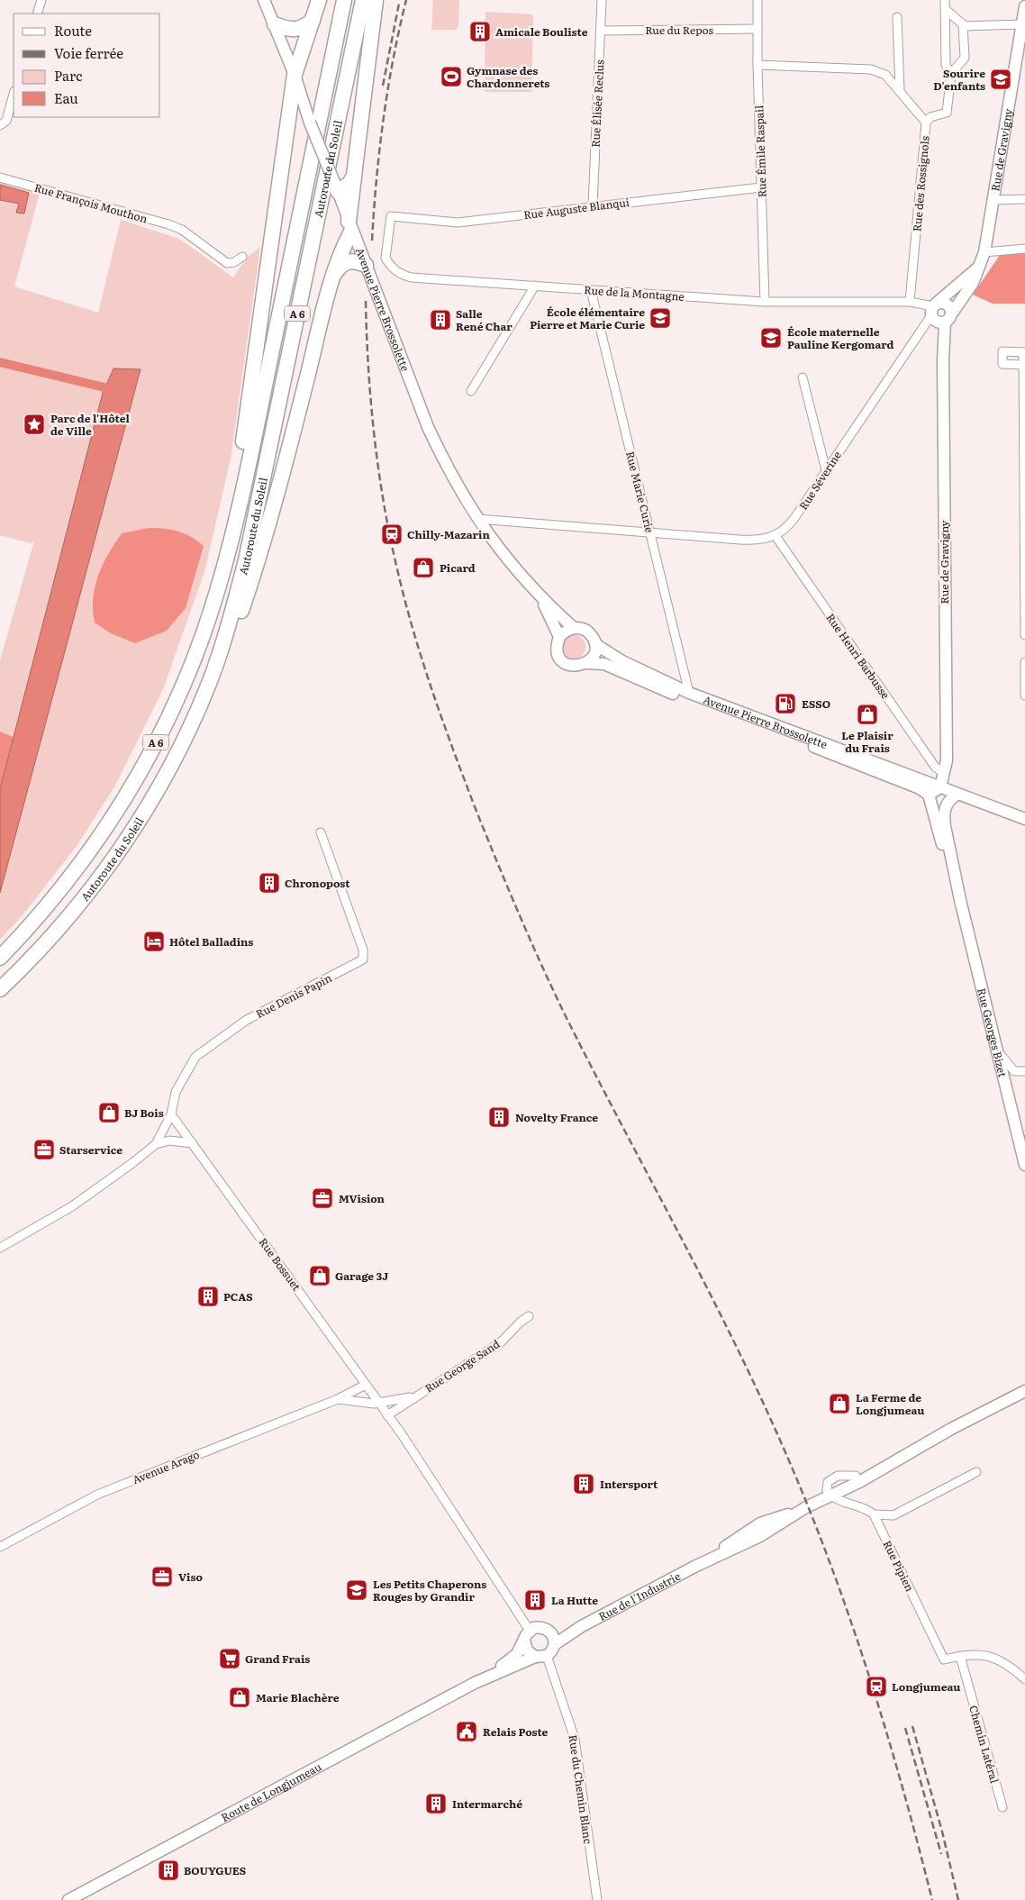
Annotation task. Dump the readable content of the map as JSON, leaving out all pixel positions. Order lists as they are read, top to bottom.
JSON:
{
  "streets": {
    "highway": ["Autoroute du Soleil", "A 6"],
    "main road": [
      "Rue de Gravigny",
      "Avenue Pierre Brossolette",
      "Rue Georges Bizet",
      "Rue de l'Industrie",
      "Route de Longjumeau"
    ],
    "street": [
      "Rue du Repos",
      "Rue Élisée Reclus",
      "Rue Émile Raspail",
      "Rue des Rossignols",
      "Rue François Mouthon",
      "Rue Auguste Blanqui",
      "Rue de la Montagne",
      "Rue Séverine",
      "Rue Marie Curie",
      "Rue Henri Barbusse",
      "Rue Denis Papin",
      "Rue Bossuet",
      "Rue George Sand",
      "Avenue Arago",
      "Rue Pipien",
      "Chemin Latéral",
      "Rue du Chemin Blanc"
    ]
  },
  "crossings": [
    ["Rue du Repos", "Rue Élisée Reclus"],
    ["Rue du Repos", "Rue Émile Raspail"],
    ["Rue Élisée Reclus", "Rue Auguste Blanqui"],
    ["Rue de Gravigny", "Rue de la Montagne"],
    ["Rue de Gravigny", "Avenue Pierre Brossolette"],
    ["Rue de Gravigny", "Rue Séverine"],
    ["Rue de Gravigny", "Rue Henri Barbusse"],
    ["Rue Émile Raspail", "Rue des Rossignols"],
    ["Rue Émile Raspail", "Rue Auguste Blanqui"],
    ["Rue Émile Raspail", "Rue de la Montagne"],
    ["Rue des Rossignols", "Rue de la Montagne"],
    ["Rue Auguste Blanqui", "Rue de la Montagne"],
    ["Rue de la Montagne", "Rue Séverine"],
    ["Rue de la Montagne", "Rue Marie Curie"],
    ["Avenue Pierre Brossolette", "Rue Marie Curie"],
    ["Avenue Pierre Brossolette", "Rue Georges Bizet"],
    ["Rue Séverine", "Rue Henri Barbusse"],
    ["Rue Denis Papin", "Rue Bossuet"],
    ["Rue Bossuet", "Rue George Sand"],
    ["Rue Bossuet", "Avenue Arago"],
    ["Rue Bossuet", "Rue de l'Industrie"],
    ["Rue Bossuet", "Rue du Chemin Blanc"],
    ["Rue Bossuet", "Route de Longjumeau"],
    ["Rue George Sand", "Avenue Arago"],
    ["Rue Pipien", "Chemin Latéral"],
    ["Rue de l'Industrie", "Rue du Chemin Blanc"],
    ["Rue de l'Industrie", "Route de Longjumeau"],
    ["Rue du Chemin Blanc", "Route de Longjumeau"]
  ],
  "places": {
    "building": [
      "Amicale Bouliste",
      "Salle René Char",
      "Chronopost",
      "Novelty France",
      "PCAS",
      "Intersport",
      "La Hutte",
      "Intermarché",
      "BOUYGUES"
    ],
    "sports": ["Gymnase des Chardonnerets"],
    "school or university": [
      "Sourire D'enfants",
      "École élémentaire Pierre et Marie Curie",
      "École maternelle Pauline Kergomard",
      "Les Petits Chaperons Rouges by Grandir"
    ],
    "place": ["Parc de l'Hôtel de Ville"],
    "station": ["Chilly-Mazarin", "Longjumeau"],
    "shop": [
      "Picard",
      "Le Plaisir du Frais",
      "BJ Bois",
      "Garage 3J",
      "La Ferme de Longjumeau",
      "Marie Blachère"
    ],
    "fuel station": ["ESSO"],
    "hotel": ["Hôtel Balladins"],
    "office": ["Starservice", "MVision", "Viso"],
    "supermarket": ["Grand Frais"],
    "public building": ["Relais Poste"]
  },
  "legend": [
    "Route",
    "Voie ferrée",
    "Parc",
    "Eau"
  ]
}
